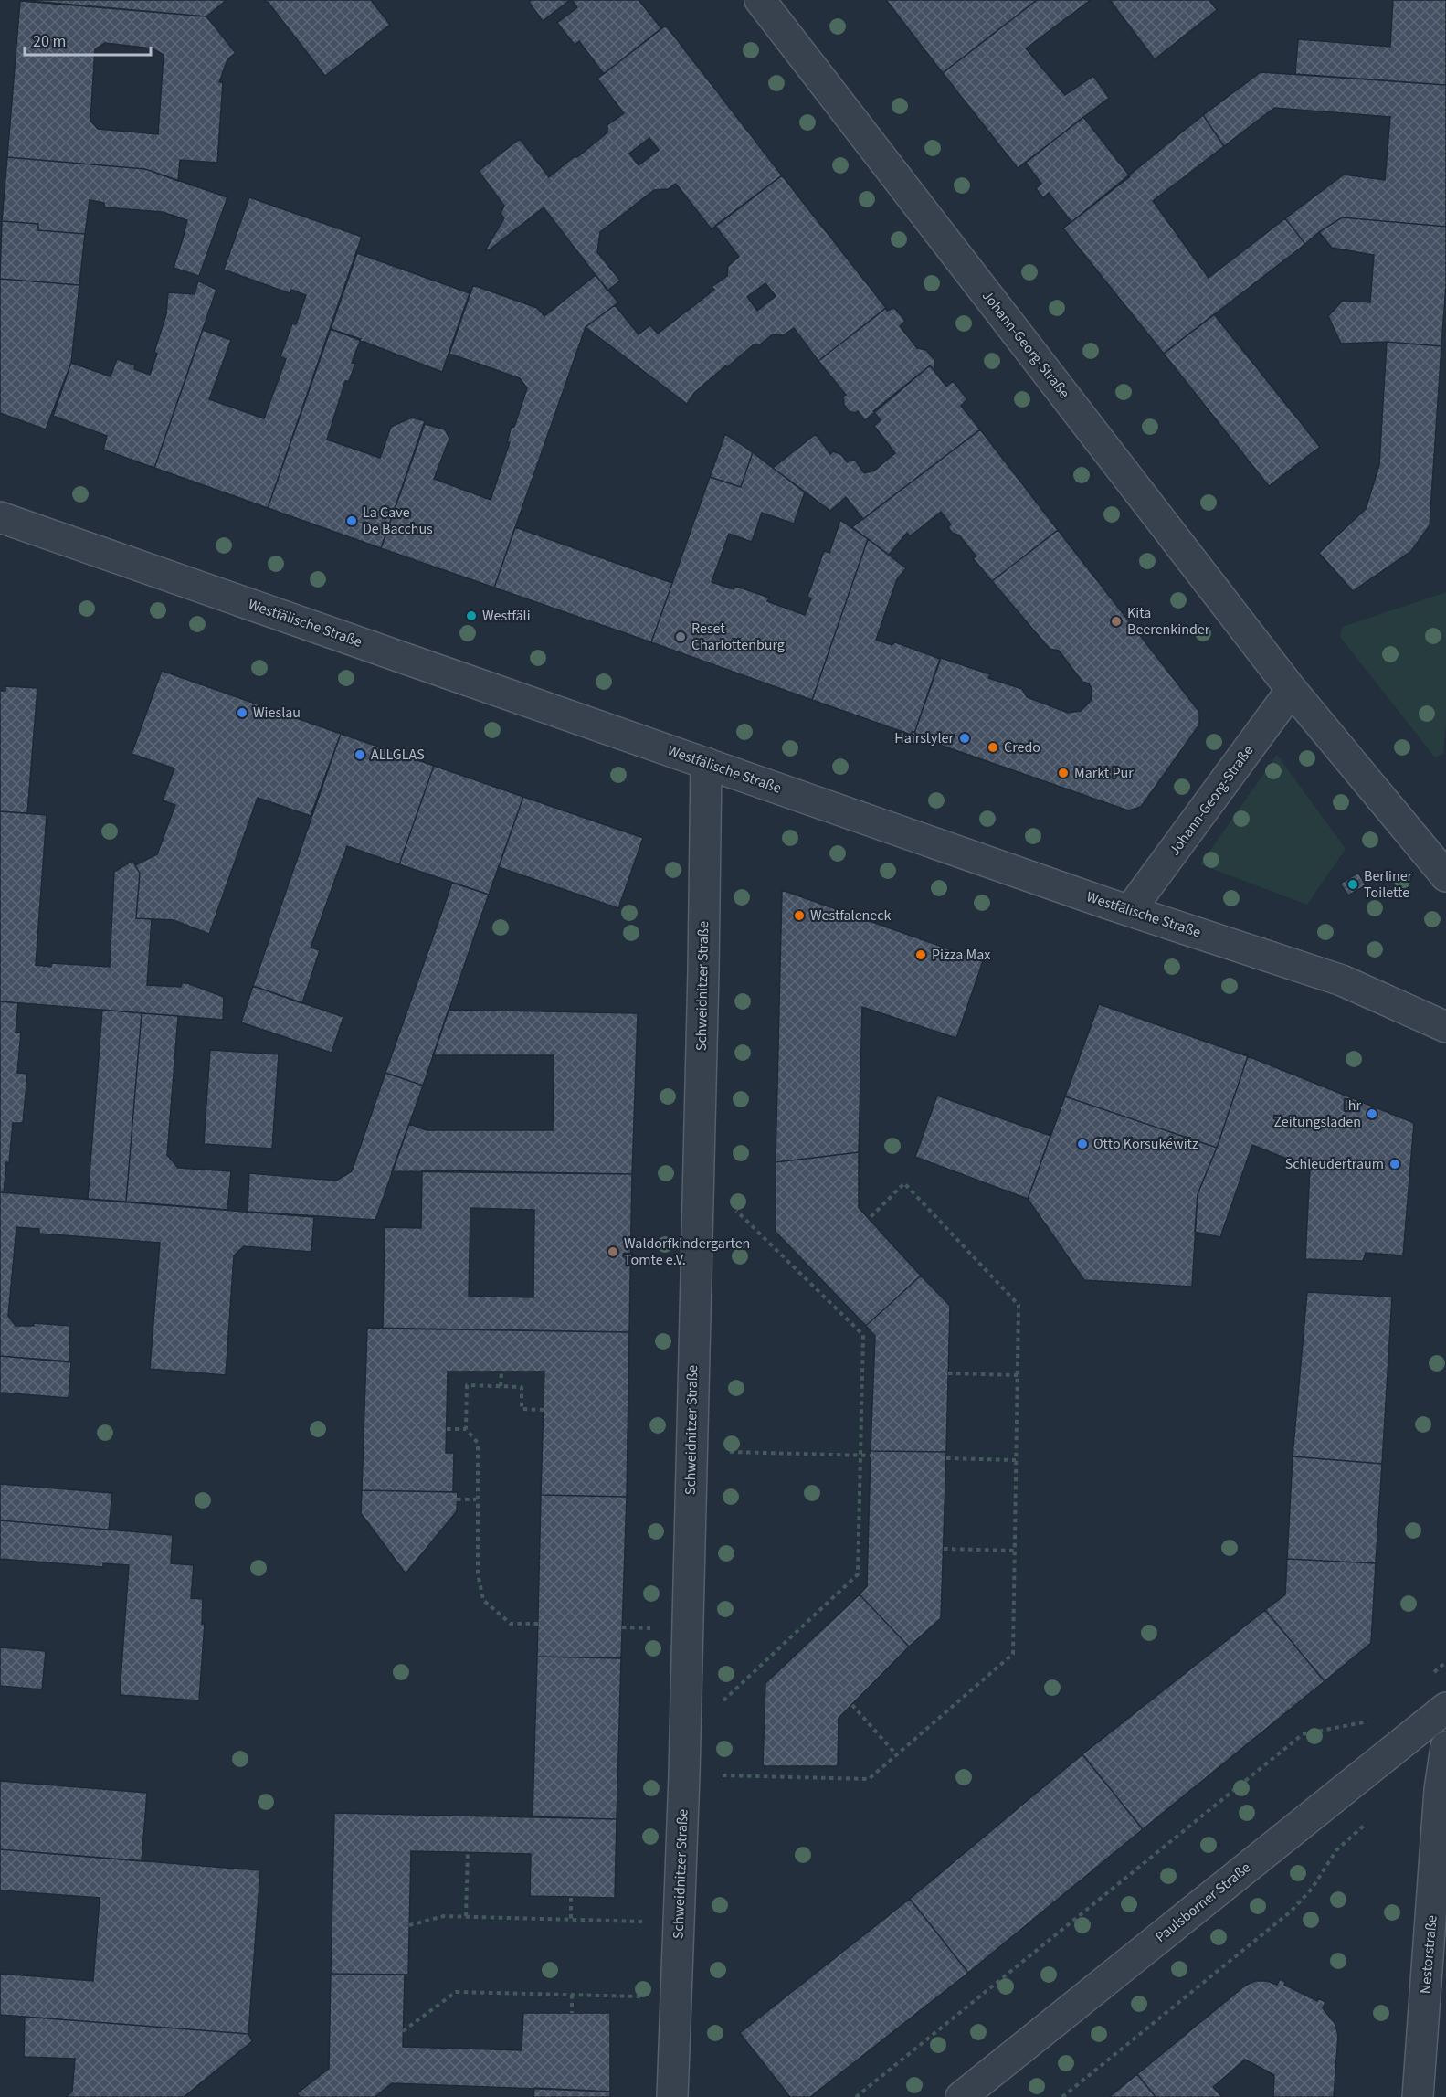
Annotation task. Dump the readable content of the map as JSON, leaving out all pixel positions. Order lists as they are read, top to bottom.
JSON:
{
  "streets": {
    "street": [
      "Johann-Georg-Straße",
      "Westfälische Straße",
      "Schweidnitzer Straße",
      "Paulsborner Straße",
      "Nestorstraße"
    ]
  },
  "crossings": [
    ["Johann-Georg-Straße", "Westfälische Straße"],
    ["Westfälische Straße", "Schweidnitzer Straße"]
  ],
  "places": [
    "La Cave De Bacchus",
    "Westfäli",
    "Kita Beerenkinder",
    "Reset Charlottenburg",
    "Wieslau",
    "Hairstyler",
    "Credo",
    "ALLGLAS",
    "Markt Pur",
    "Berliner Toilette",
    "Westfaleneck",
    "Pizza Max",
    "Ihr Zeitungsladen",
    "Otto Korsukéwitz",
    "Schleudertraum",
    "Waldorfkindergarten Tomte e.V."
  ],
  "scale_bar": "20 m"
}
